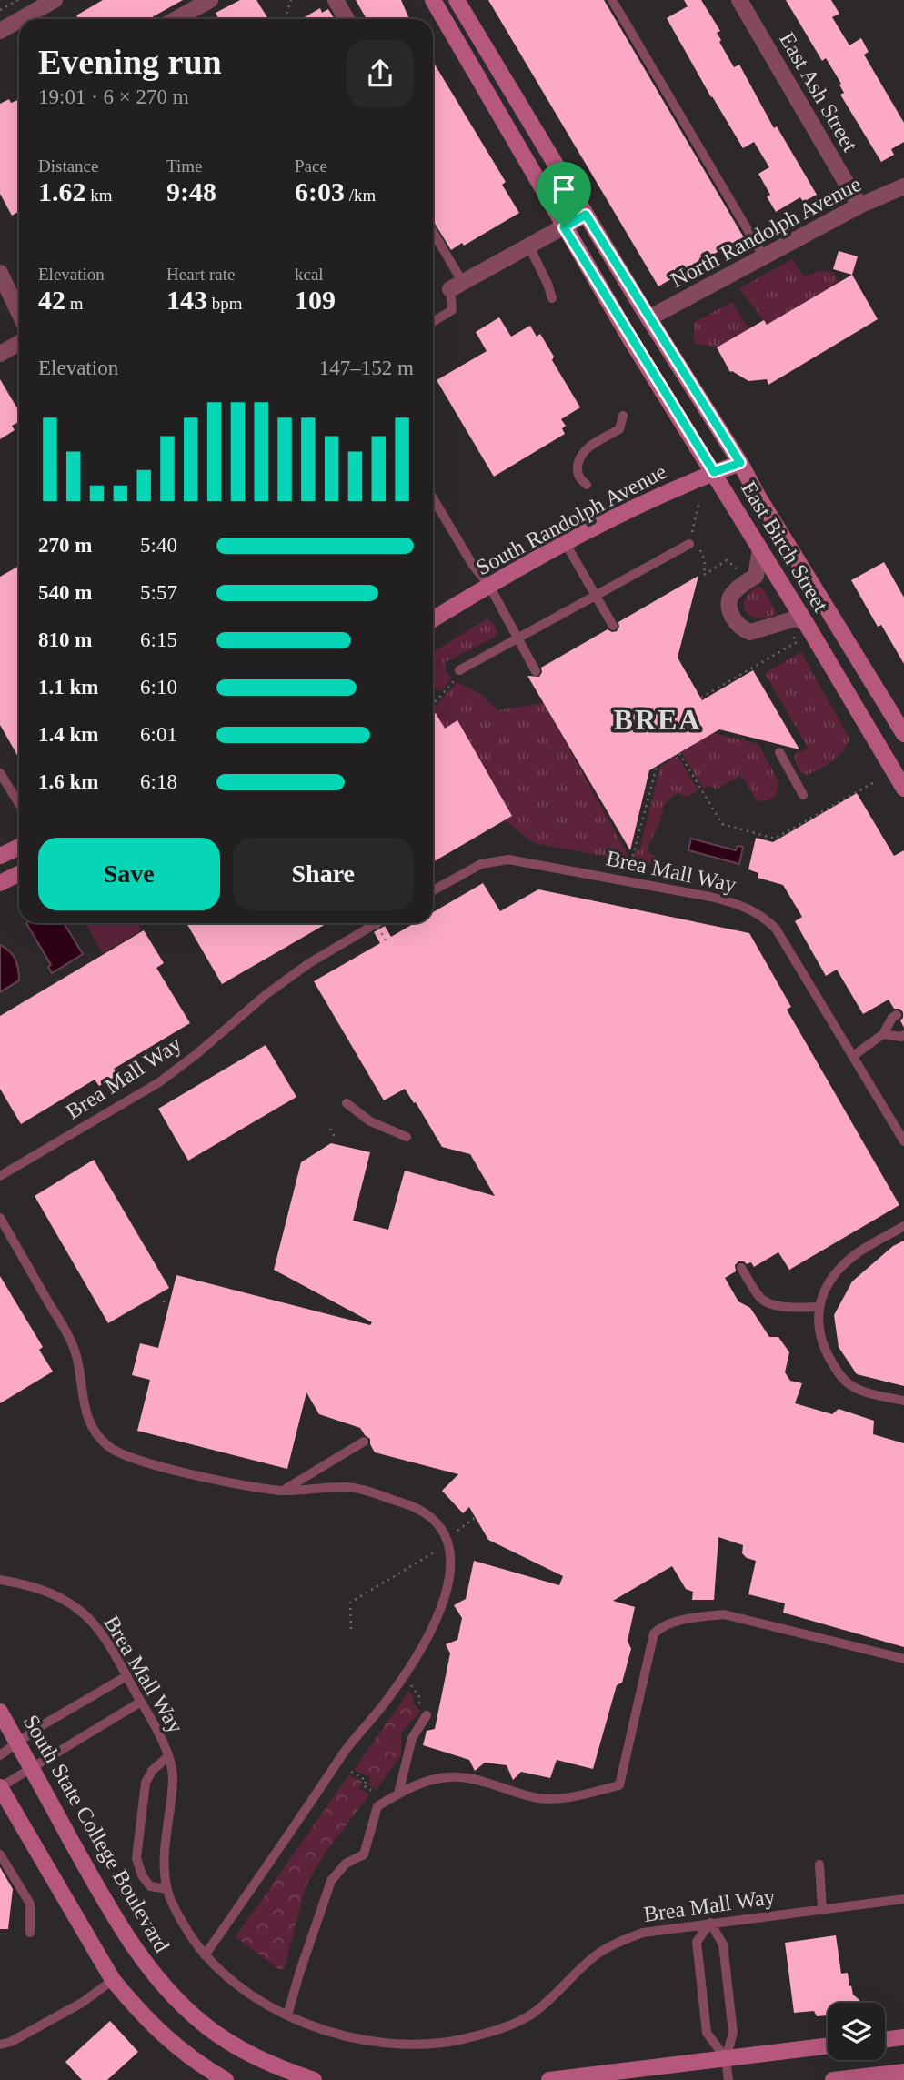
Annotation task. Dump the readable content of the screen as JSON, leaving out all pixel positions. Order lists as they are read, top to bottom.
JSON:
{
  "streets": {
    "street": [
      "East Ash Street",
      "North Randolph Avenue",
      "South Randolph Avenue",
      "East Birch Street",
      "South State College Boulevard"
    ],
    "lane": ["Brea Mall Way"]
  },
  "crossings": [
    ["East Ash Street", "North Randolph Avenue"],
    ["North Randolph Avenue", "East Birch Street"],
    ["South Randolph Avenue", "East Birch Street"]
  ],
  "districts": ["BREA"],
  "page": {
    "heading": ["Evening run", "19:01 · 6 × 270 m"],
    "stats": [
      ["Distance", "1.62 km"],
      ["Time", "9:48"],
      ["Pace", "6:03 /km"],
      ["Elevation", "42 m"],
      ["Heart rate", "143 bpm"],
      ["kcal", "109"]
    ],
    "chart": ["Elevation", "147–152 m"],
    "list": [
      {
        "name": "270 m",
        "note": "5:40"
      },
      {
        "name": "540 m",
        "note": "5:57"
      },
      {
        "name": "810 m",
        "note": "6:15"
      },
      {
        "name": "1.1 km",
        "note": "6:10"
      },
      {
        "name": "1.4 km",
        "note": "6:01"
      },
      {
        "name": "1.6 km",
        "note": "6:18"
      }
    ],
    "buttons": ["Save", "Share"]
  }
}
